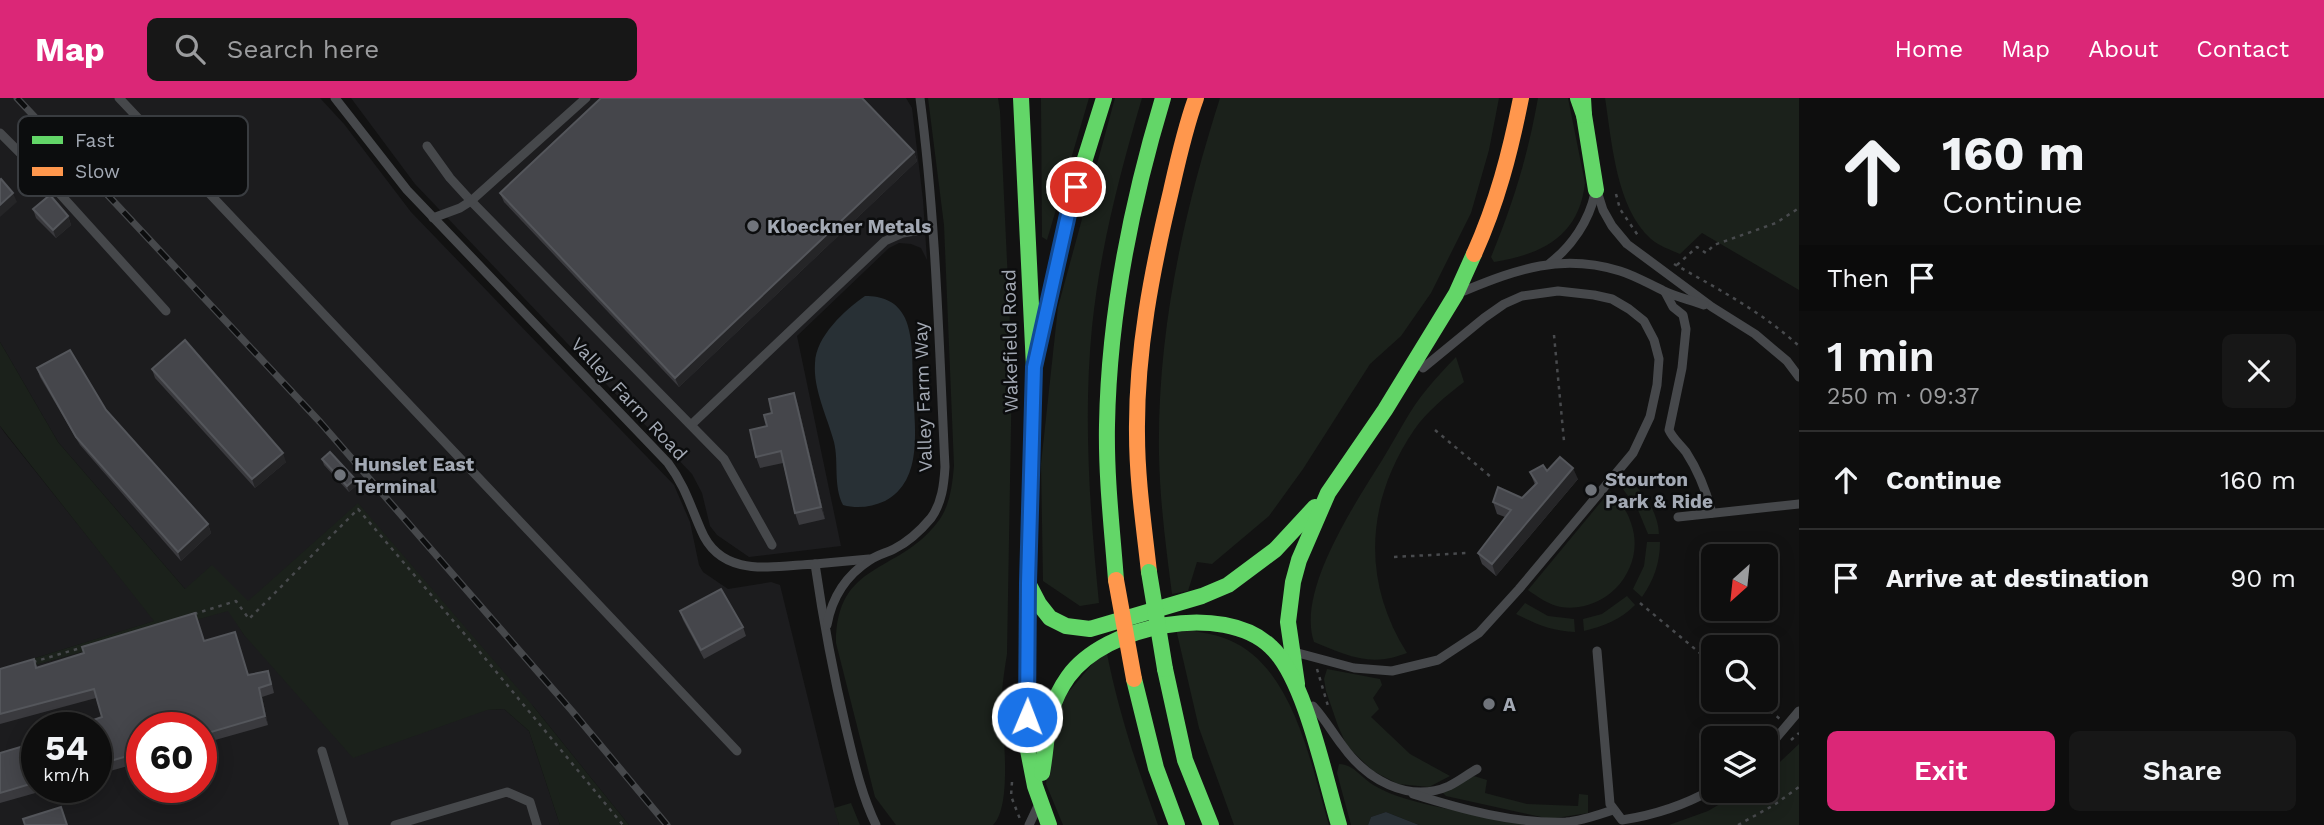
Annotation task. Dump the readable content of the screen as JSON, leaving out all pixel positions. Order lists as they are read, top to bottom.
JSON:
{
  "streets": {
    "main road": ["Wakefield Road"],
    "lane": ["Valley Farm Way", "Valley Farm Road"]
  },
  "crossings": [
    ["Valley Farm Way", "Valley Farm Road"]
  ],
  "places": [
    "Kloeckner Metals",
    "Hunslet East Terminal",
    "Stourton Park & Ride",
    "A"
  ],
  "legend": ["Fast", "Slow"],
  "north": "bottom left",
  "page": {
    "header": "Map",
    "search": "Search here",
    "nav": [
      "Home",
      "Map",
      "About",
      "Contact"
    ],
    "turn": ["160 m", "Continue"],
    "then": "Then",
    "heading": ["1 min", "250 m · 09:37"],
    "list": [
      {
        "name": "Continue",
        "value": "160 m"
      },
      {
        "name": "Arrive at destination",
        "value": "90 m"
      }
    ],
    "speed": "54 km/h",
    "limit": "60",
    "buttons": ["Exit", "Share"]
  }
}
